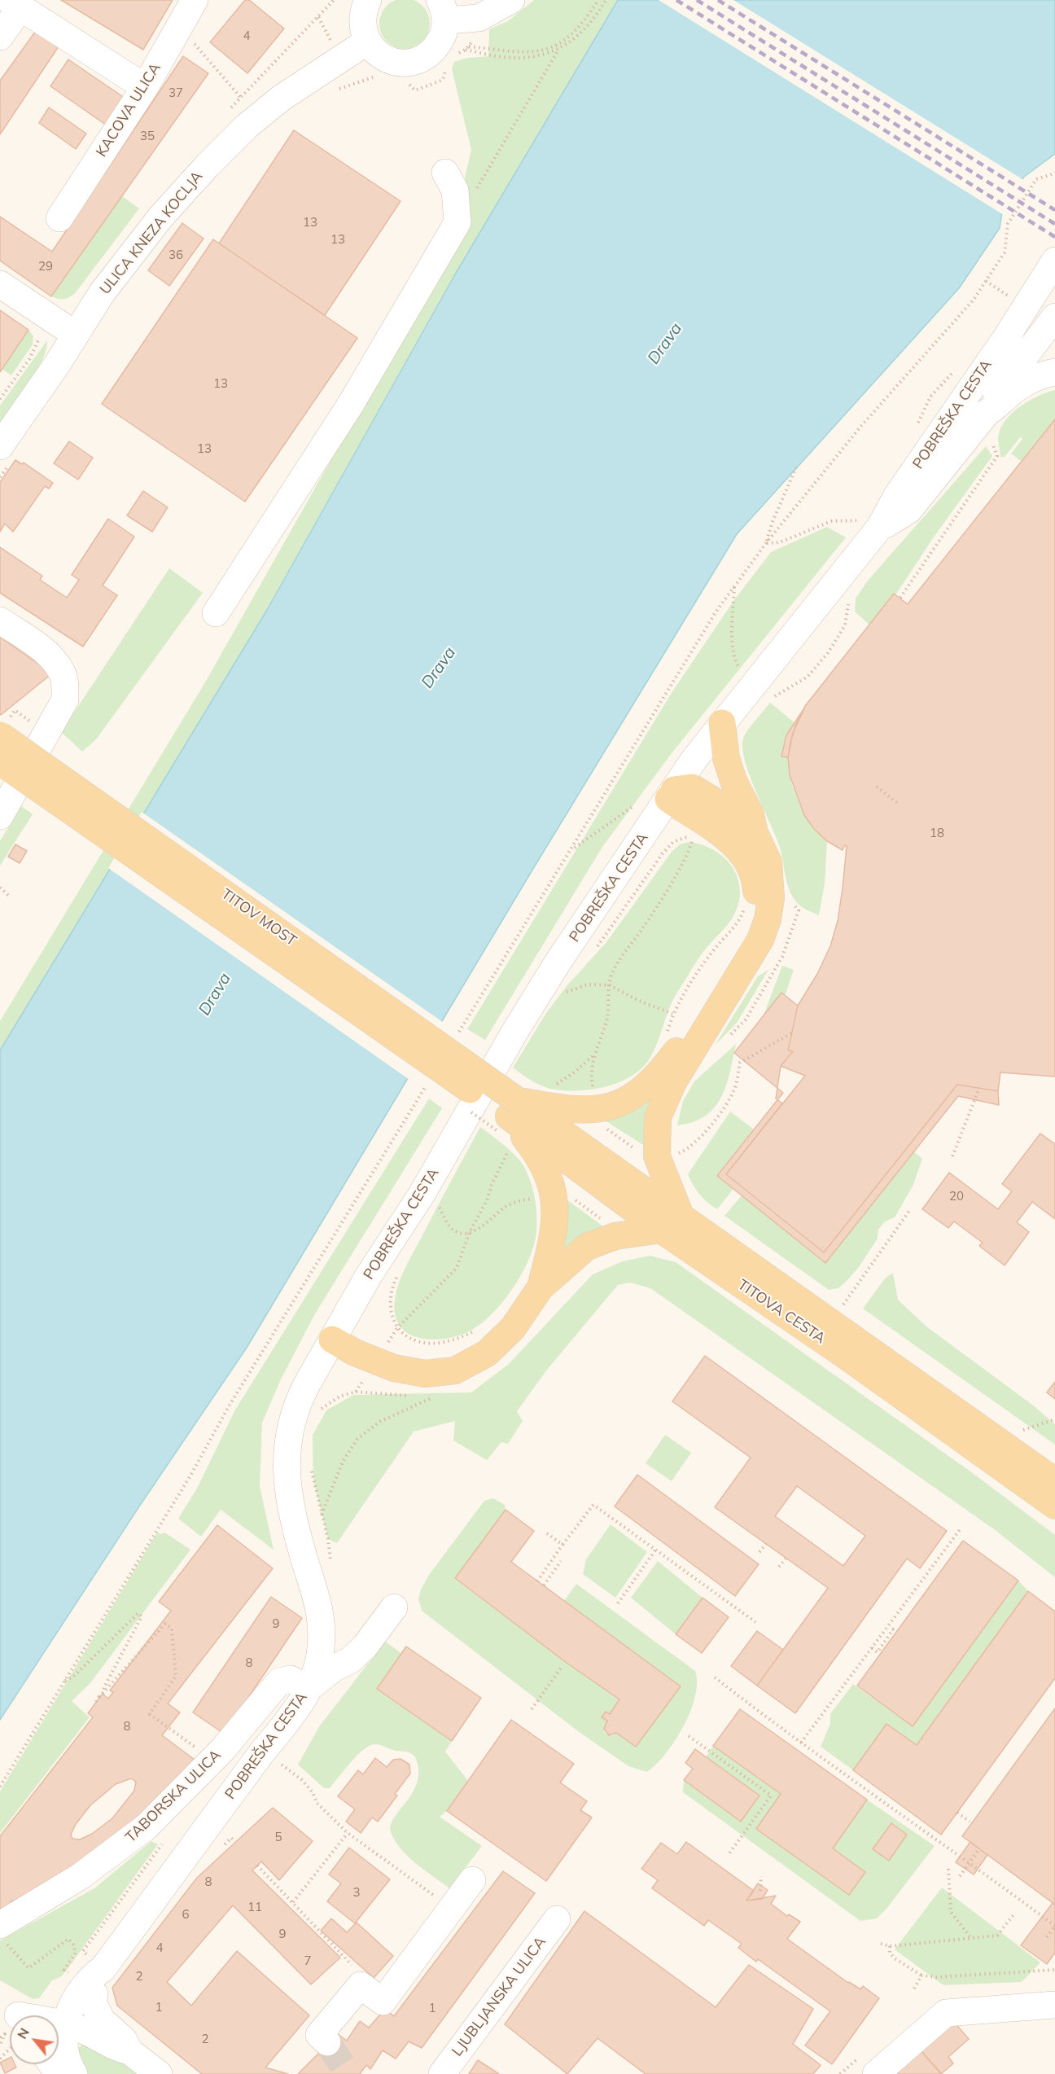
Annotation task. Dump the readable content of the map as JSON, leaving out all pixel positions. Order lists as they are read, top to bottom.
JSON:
{
  "streets": {
    "main road": ["TITOV MOST", "TITOVA CESTA"],
    "street": [
      "KACOVA ULICA",
      "ULICA KNEZA KOCLJA",
      "POBREŠKA CESTA",
      "TABORSKA ULICA",
      "LJUBLJANSKA ULICA"
    ]
  },
  "crossings": [
    ["POBREŠKA CESTA", "TABORSKA ULICA"],
    ["TITOV MOST", "TITOVA CESTA"]
  ],
  "water": ["Drava"],
  "house_numbers": [
    "4",
    "37",
    "35",
    "13",
    "13",
    "36",
    "29",
    "13",
    "13",
    "18",
    "20",
    "9",
    "8",
    "8",
    "5",
    "8",
    "3",
    "11",
    "6",
    "9",
    "4",
    "7",
    "2",
    "1",
    "1",
    "2"
  ],
  "north": "top left"
}
